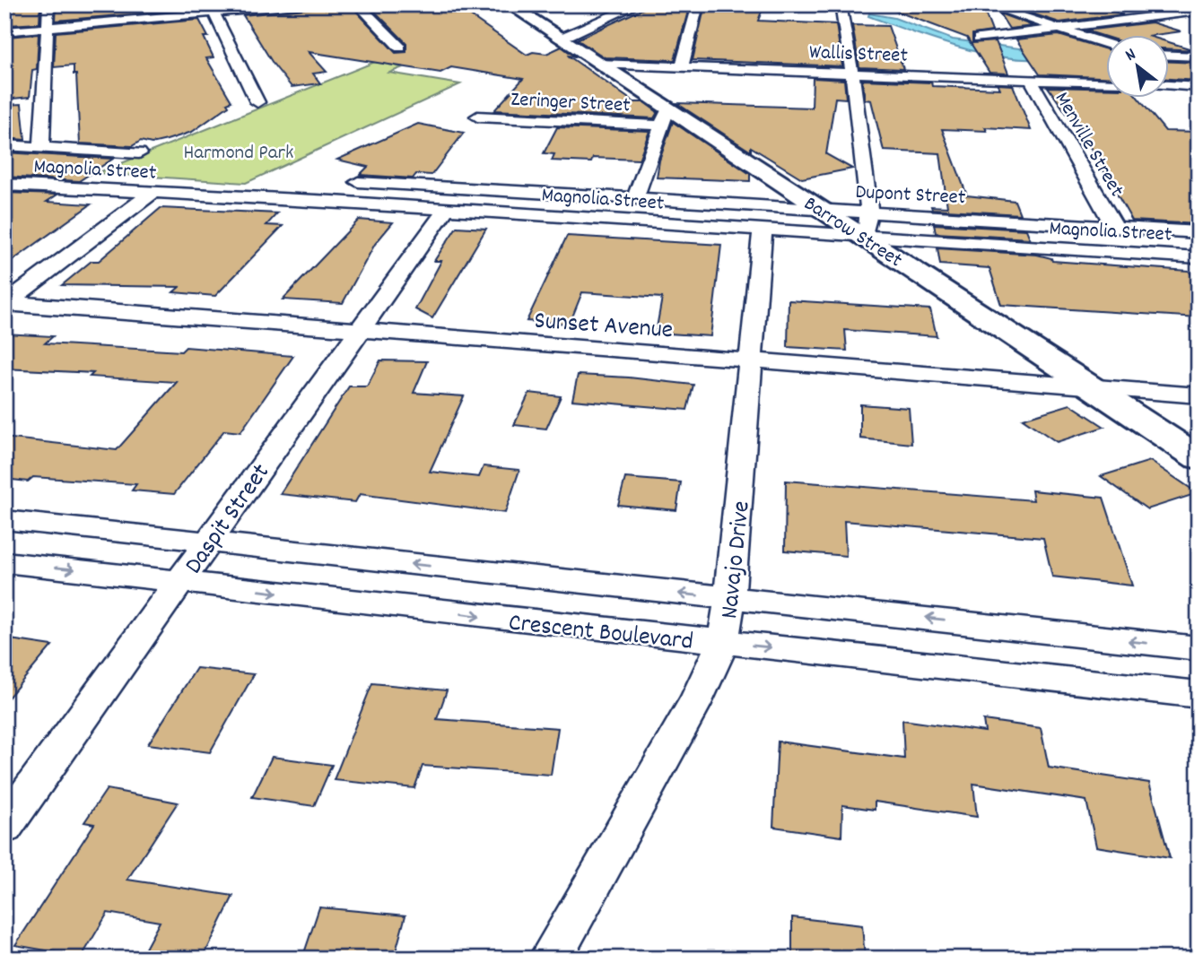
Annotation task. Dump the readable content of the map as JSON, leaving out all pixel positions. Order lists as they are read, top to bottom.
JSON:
{
  "streets": {
    "main road": ["Barrow Street"],
    "street": [
      "Wallis Street",
      "Zeringer Street",
      "Menville Street",
      "Magnolia Street",
      "Dupont Street",
      "Sunset Avenue",
      "Daspit Street",
      "Navajo Drive",
      "Crescent Boulevard"
    ]
  },
  "crossings": [
    ["Wallis Street", "Menville Street"],
    ["Wallis Street", "Barrow Street"],
    ["Zeringer Street", "Barrow Street"],
    ["Menville Street", "Dupont Street"],
    ["Magnolia Street", "Barrow Street"],
    ["Magnolia Street", "Daspit Street"],
    ["Magnolia Street", "Navajo Drive"],
    ["Dupont Street", "Barrow Street"],
    ["Barrow Street", "Sunset Avenue"],
    ["Sunset Avenue", "Daspit Street"],
    ["Sunset Avenue", "Navajo Drive"],
    ["Daspit Street", "Crescent Boulevard"],
    ["Navajo Drive", "Crescent Boulevard"]
  ],
  "parks": ["Harmond Park"],
  "north": "top left"
}
